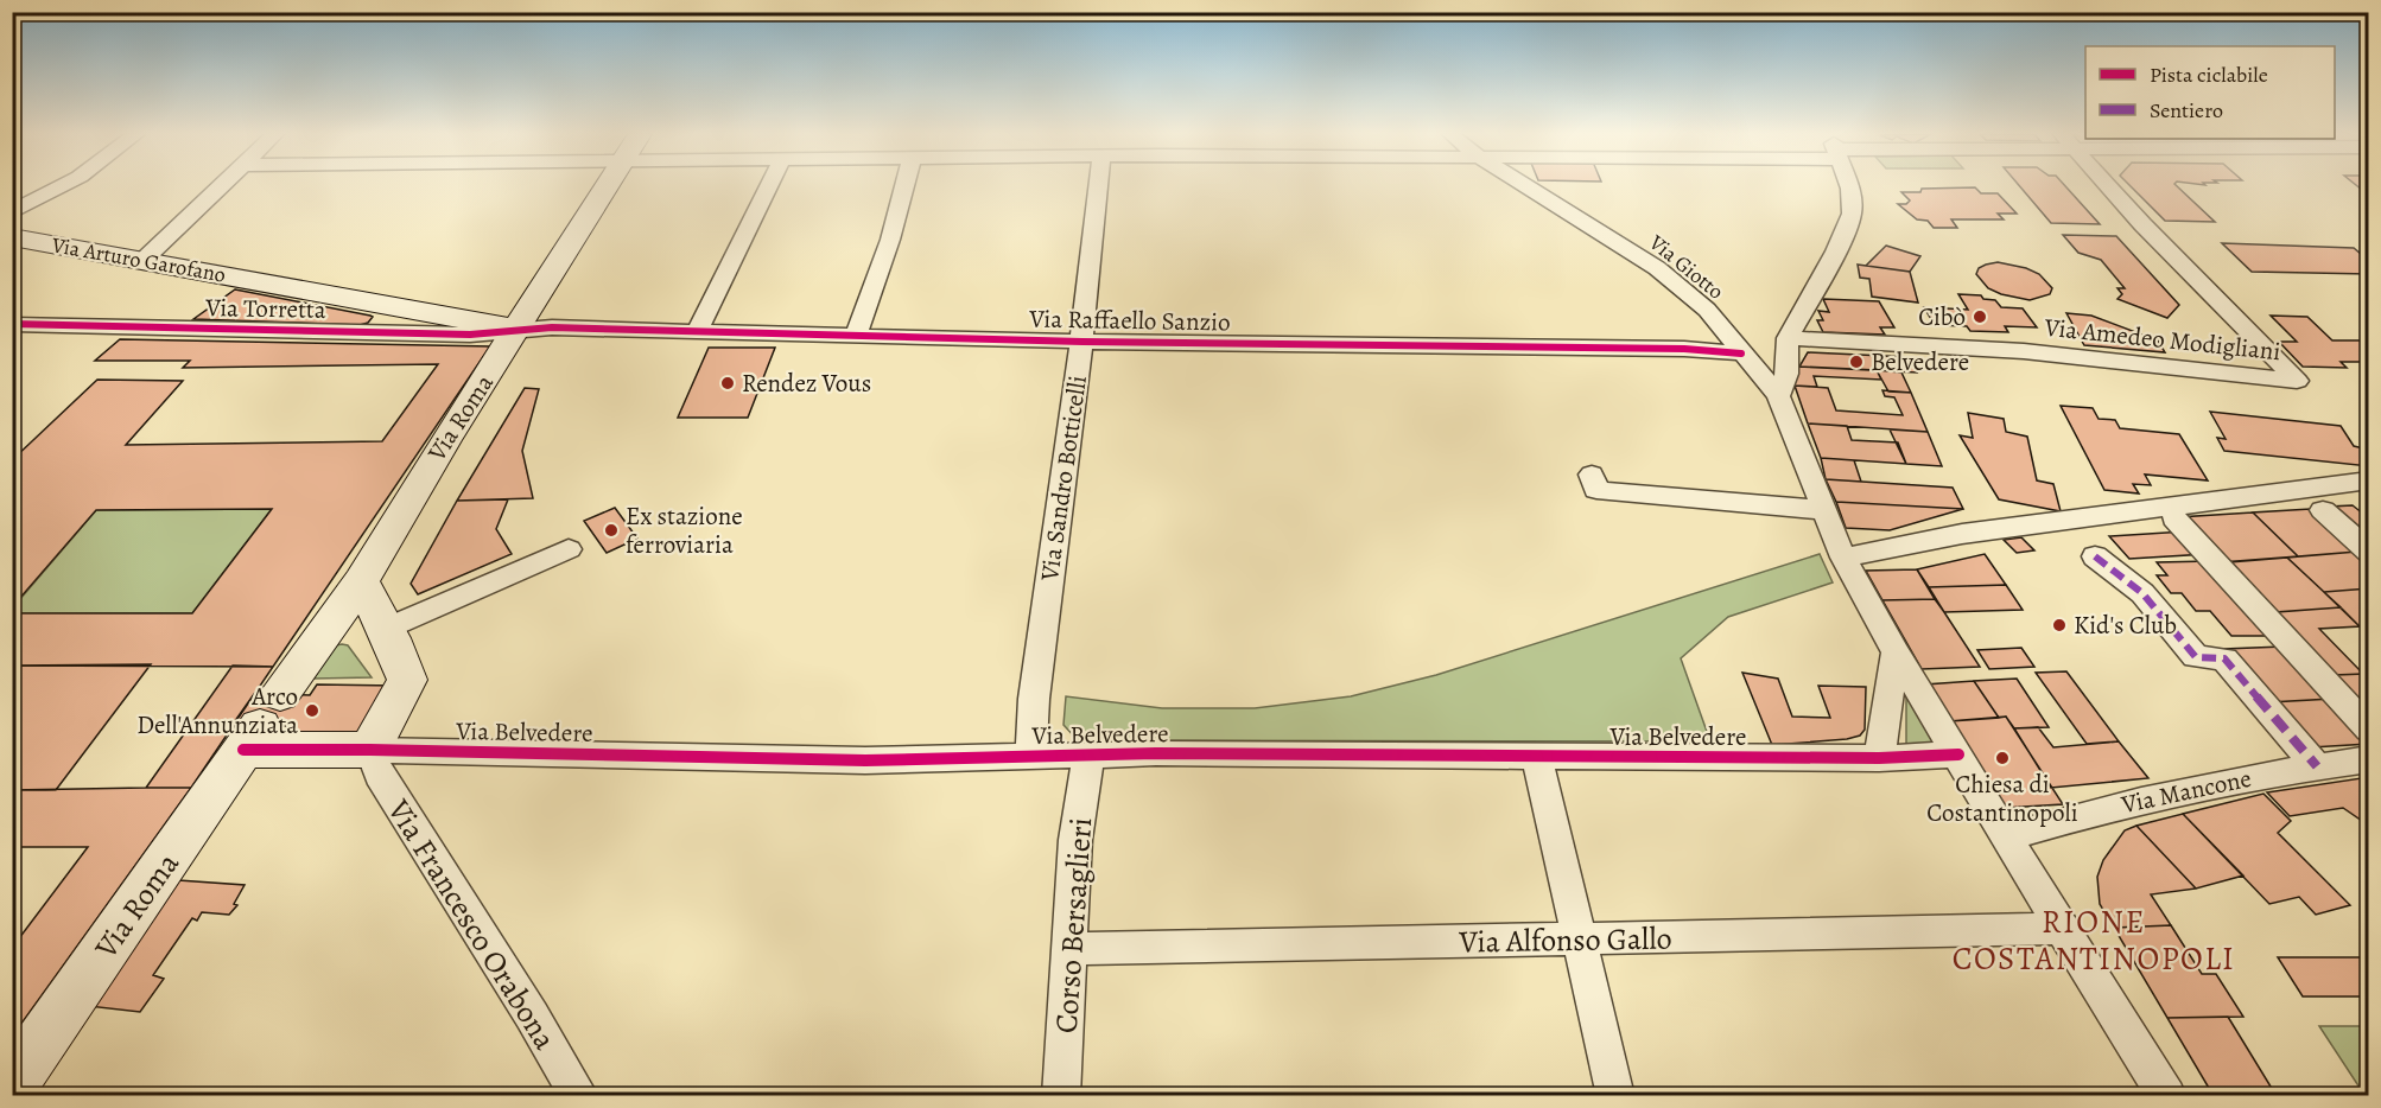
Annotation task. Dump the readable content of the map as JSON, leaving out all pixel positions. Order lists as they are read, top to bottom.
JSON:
{
  "streets": {
    "street": [
      "Via Arturo Garofano",
      "Via Giotto",
      "Via Torretta",
      "Via Raffaello Sanzio",
      "Via Amedeo Modigliani",
      "Via Roma",
      "Via Sandro Botticelli",
      "Via Belvedere",
      "Via Mancone",
      "Via Francesco Orabona",
      "Corso Bersaglieri",
      "Via Alfonso Gallo"
    ]
  },
  "crossings": [
    ["Via Arturo Garofano", "Via Torretta"],
    ["Via Arturo Garofano", "Via Raffaello Sanzio"],
    ["Via Arturo Garofano", "Via Roma"],
    ["Via Giotto", "Via Raffaello Sanzio"],
    ["Via Torretta", "Via Raffaello Sanzio"],
    ["Via Torretta", "Via Roma"],
    ["Via Raffaello Sanzio", "Via Roma"],
    ["Via Raffaello Sanzio", "Via Sandro Botticelli"],
    ["Via Roma", "Via Belvedere"],
    ["Via Sandro Botticelli", "Via Belvedere"],
    ["Via Belvedere", "Via Francesco Orabona"],
    ["Via Belvedere", "Corso Bersaglieri"],
    ["Corso Bersaglieri", "Via Alfonso Gallo"]
  ],
  "districts": ["RIONE COSTANTINOPOLI"],
  "places": [
    "Cibò",
    "Belvedere",
    "Rendez Vous",
    "Ex stazione ferroviaria",
    "Kid's Club",
    "Arco Dell'Annunziata",
    "Chiesa di Costantinopoli"
  ],
  "legend": ["Pista ciclabile", "Sentiero"]
}
